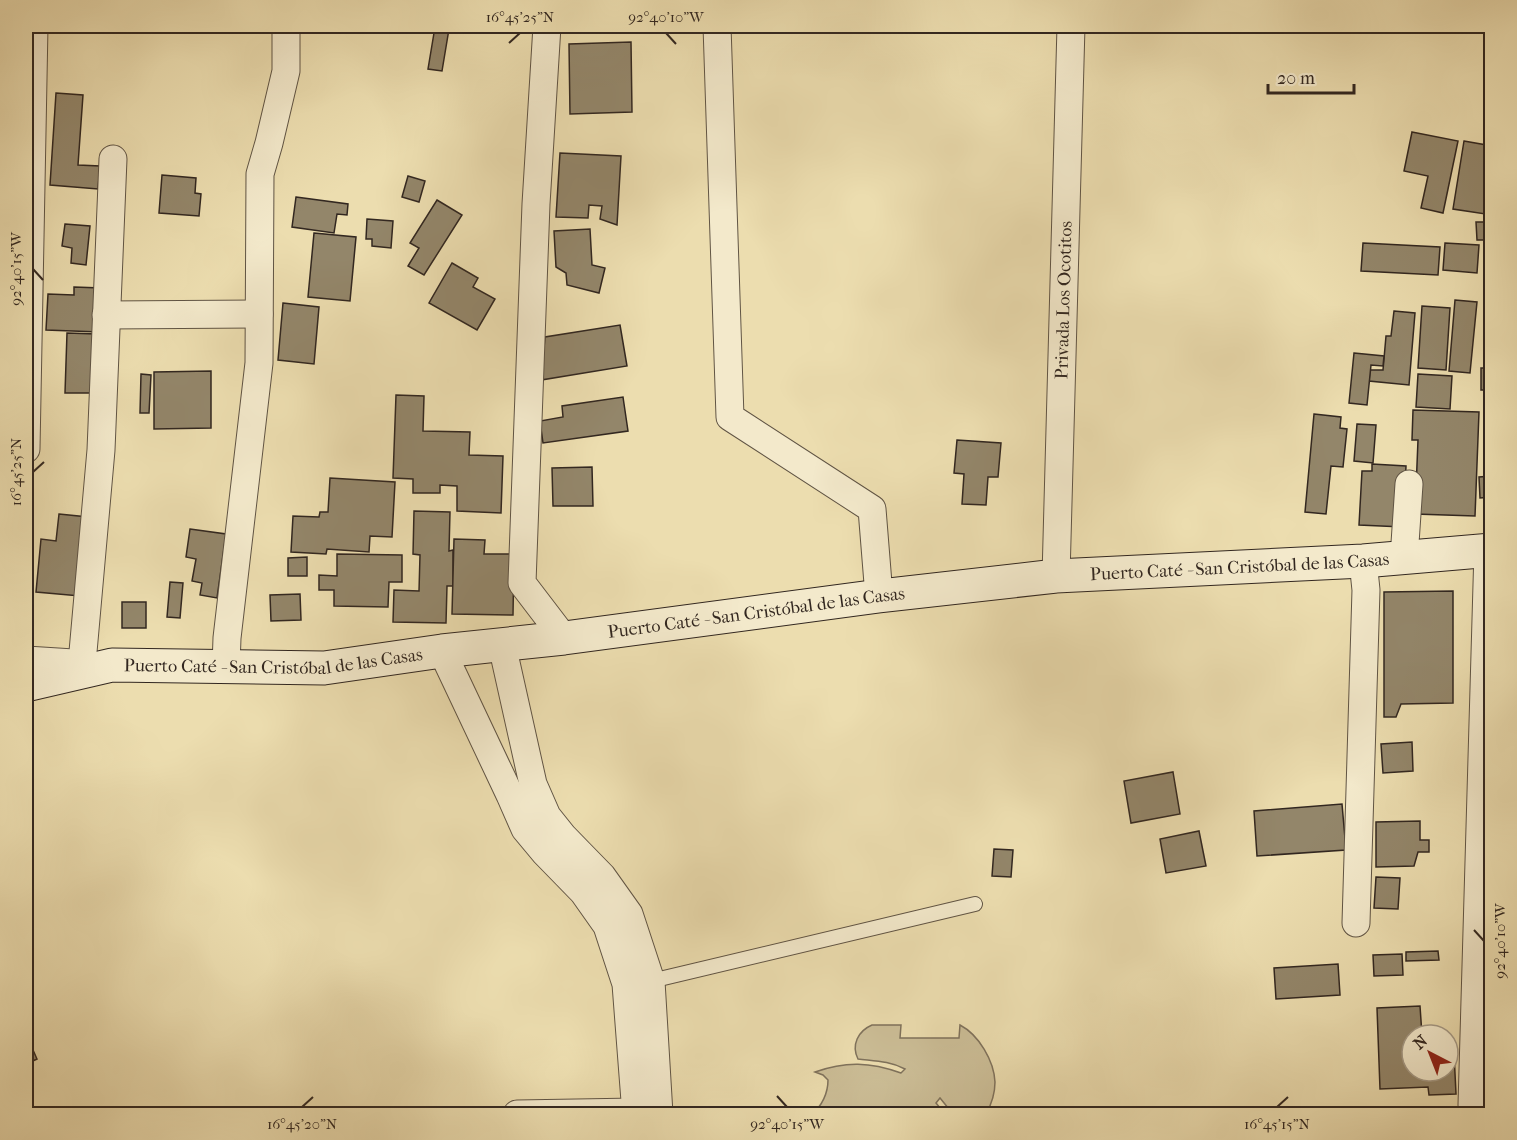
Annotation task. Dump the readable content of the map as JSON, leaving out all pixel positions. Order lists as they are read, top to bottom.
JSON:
{
  "streets": {
    "main road": ["Puerto Caté - San Cristóbal de las Casas"],
    "street": ["Privada Los Ocotitos"]
  },
  "crossings": [
    ["Privada Los Ocotitos", "Puerto Caté - San Cristóbal de las Casas"]
  ],
  "scale_bar": "20 m",
  "north": "top left",
  "coordinates": [
    "16°45'25\"N",
    "92°40'10\"W",
    "92°40'15\"W",
    "16°45'20\"N",
    "16°45'15\"N"
  ]
}
